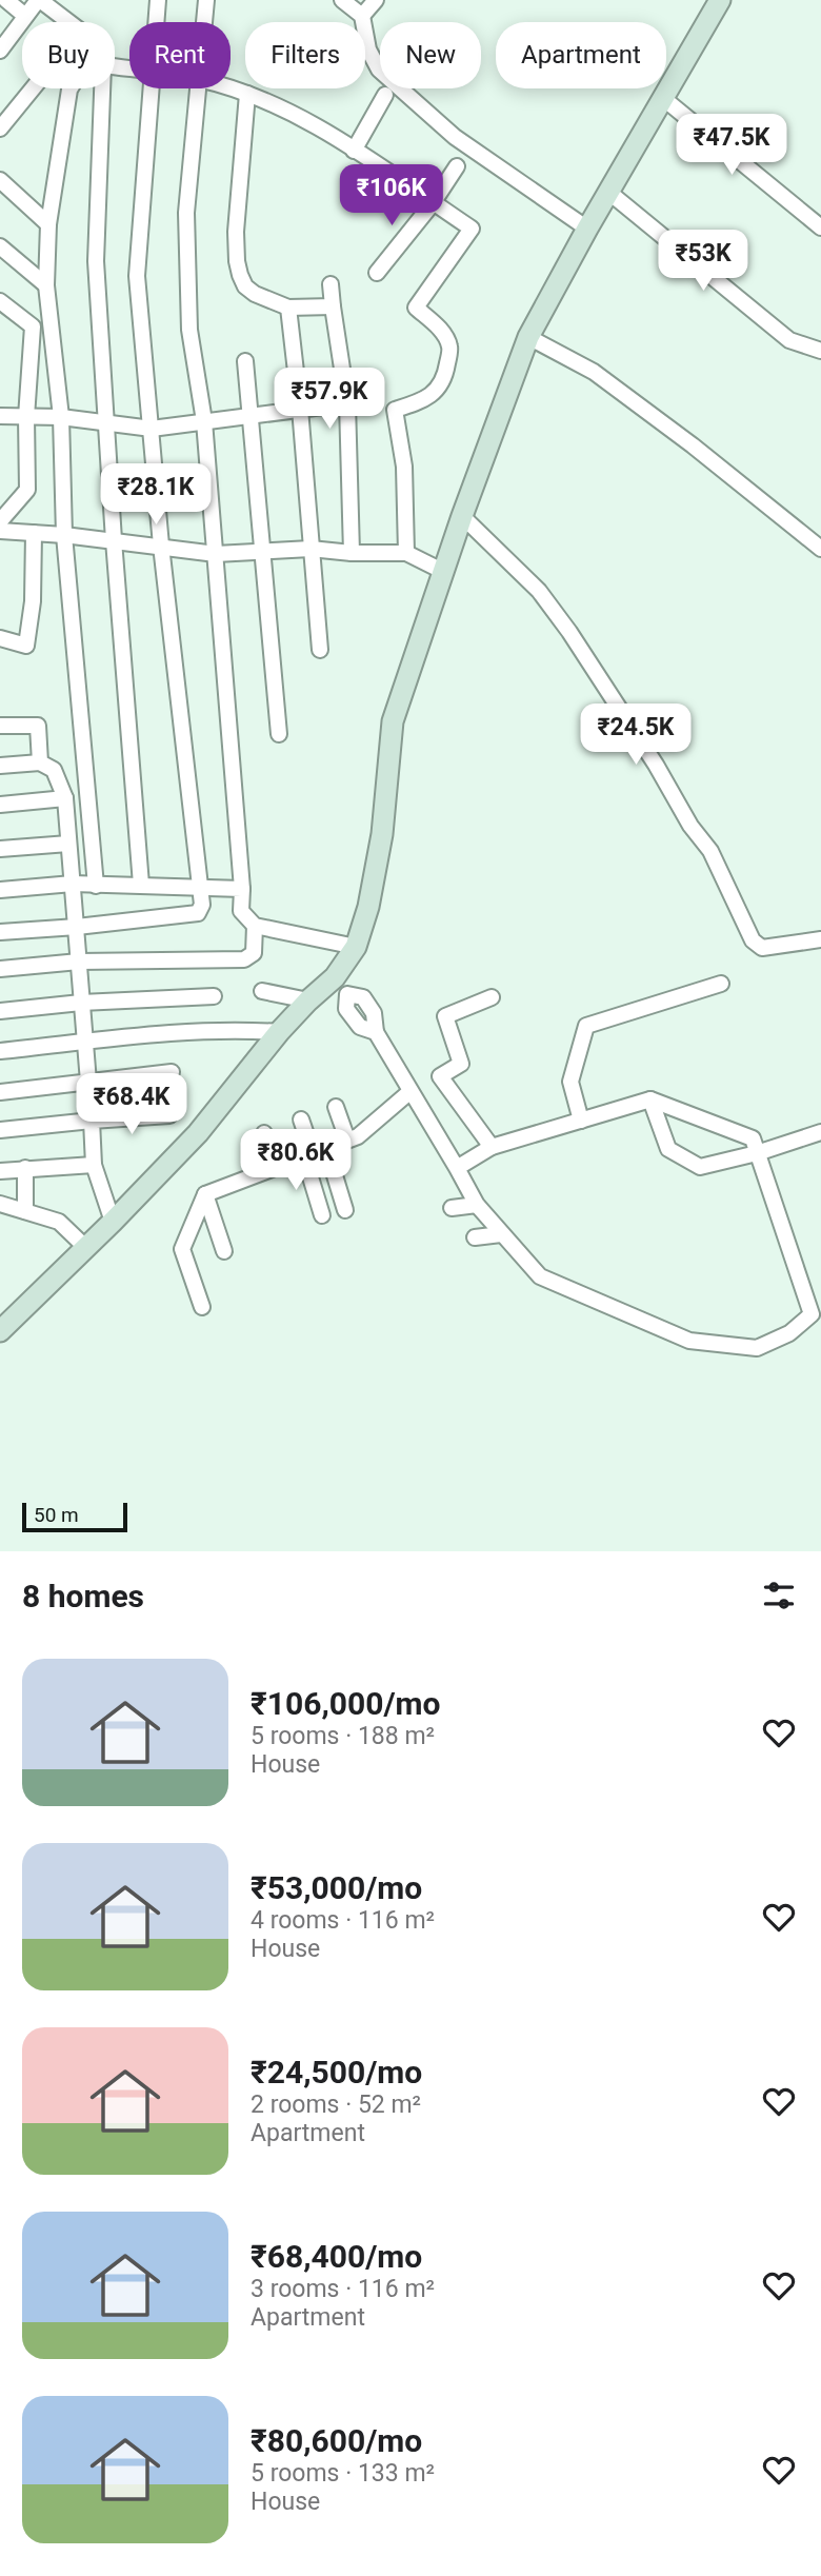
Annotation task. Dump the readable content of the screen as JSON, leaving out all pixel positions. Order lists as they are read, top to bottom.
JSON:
{
  "scale_bar": "50 m",
  "page": {
    "chip": [
      "Buy",
      "Rent",
      "Filters",
      "New",
      "Apartment"
    ],
    "price": [
      "₹47.5K",
      "₹106K",
      "₹53K",
      "₹57.9K",
      "₹28.1K",
      "₹24.5K",
      "₹68.4K",
      "₹80.6K"
    ],
    "scale": "50 m",
    "heading": "8 homes",
    "list": [
      {
        "name": "₹106,000/mo",
        "note": "5 rooms · 188 m² · House"
      },
      {
        "name": "₹53,000/mo",
        "note": "4 rooms · 116 m² · House"
      },
      {
        "name": "₹24,500/mo",
        "note": "2 rooms · 52 m² · Apartment"
      },
      {
        "name": "₹68,400/mo",
        "note": "3 rooms · 116 m² · Apartment"
      },
      {
        "name": "₹80,600/mo",
        "note": "5 rooms · 133 m² · House"
      }
    ]
  }
}
